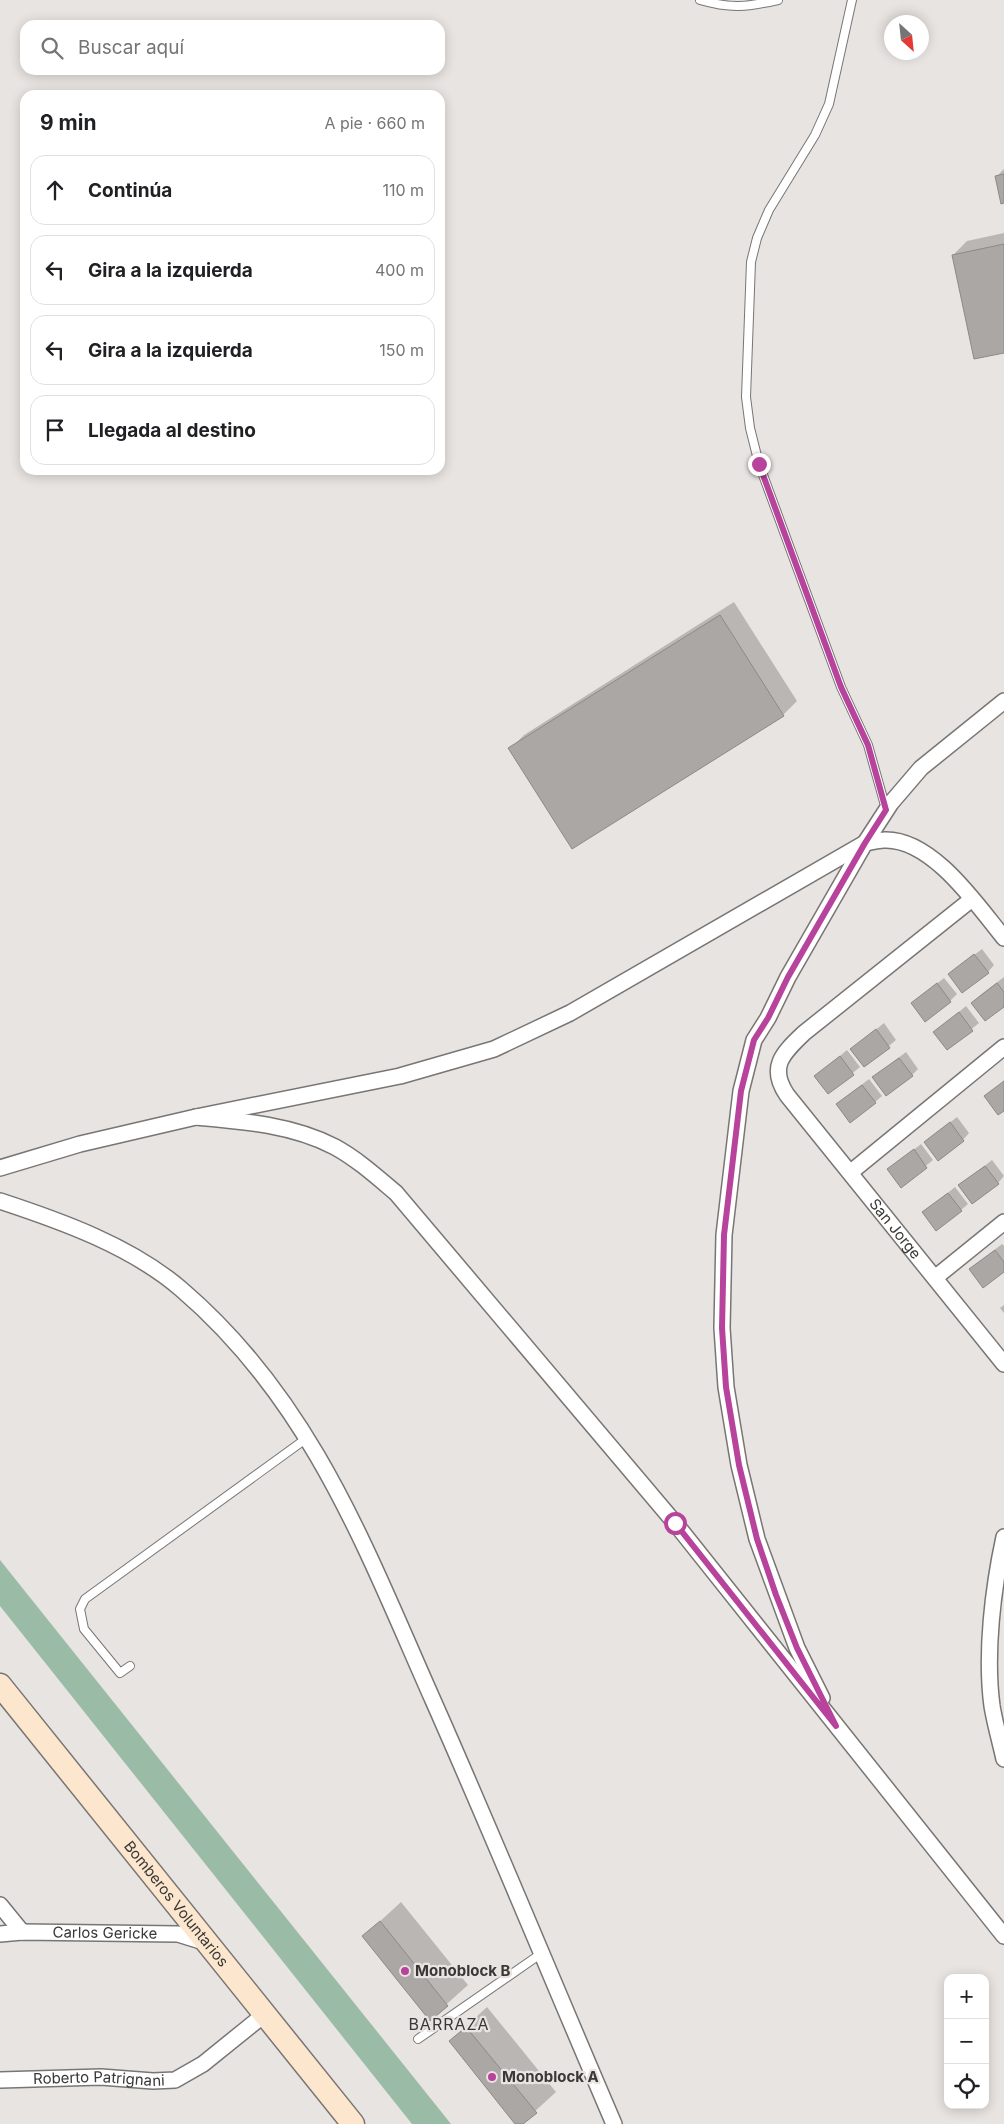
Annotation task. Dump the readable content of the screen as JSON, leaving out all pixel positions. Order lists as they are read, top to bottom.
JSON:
{
  "streets": {
    "main road": ["Bomberos Voluntarios"],
    "street": ["San Jorge", "Carlos Gericke", "Roberto Patrignani"]
  },
  "crossings": [
    ["Bomberos Voluntarios", "Carlos Gericke"],
    ["Bomberos Voluntarios", "Roberto Patrignani"]
  ],
  "districts": ["BARRAZA"],
  "places": ["Monoblock B", "Monoblock A"],
  "north": "bottom right",
  "page": {
    "search": "Buscar aquí",
    "heading": ["9 min", "A pie · 660 m"],
    "list": [
      ["Continúa", "110 m"],
      ["Gira a la izquierda", "400 m"],
      ["Gira a la izquierda", "150 m"],
      "Llegada al destino"
    ],
    "map_buttons": ["+", "−"]
  }
}
